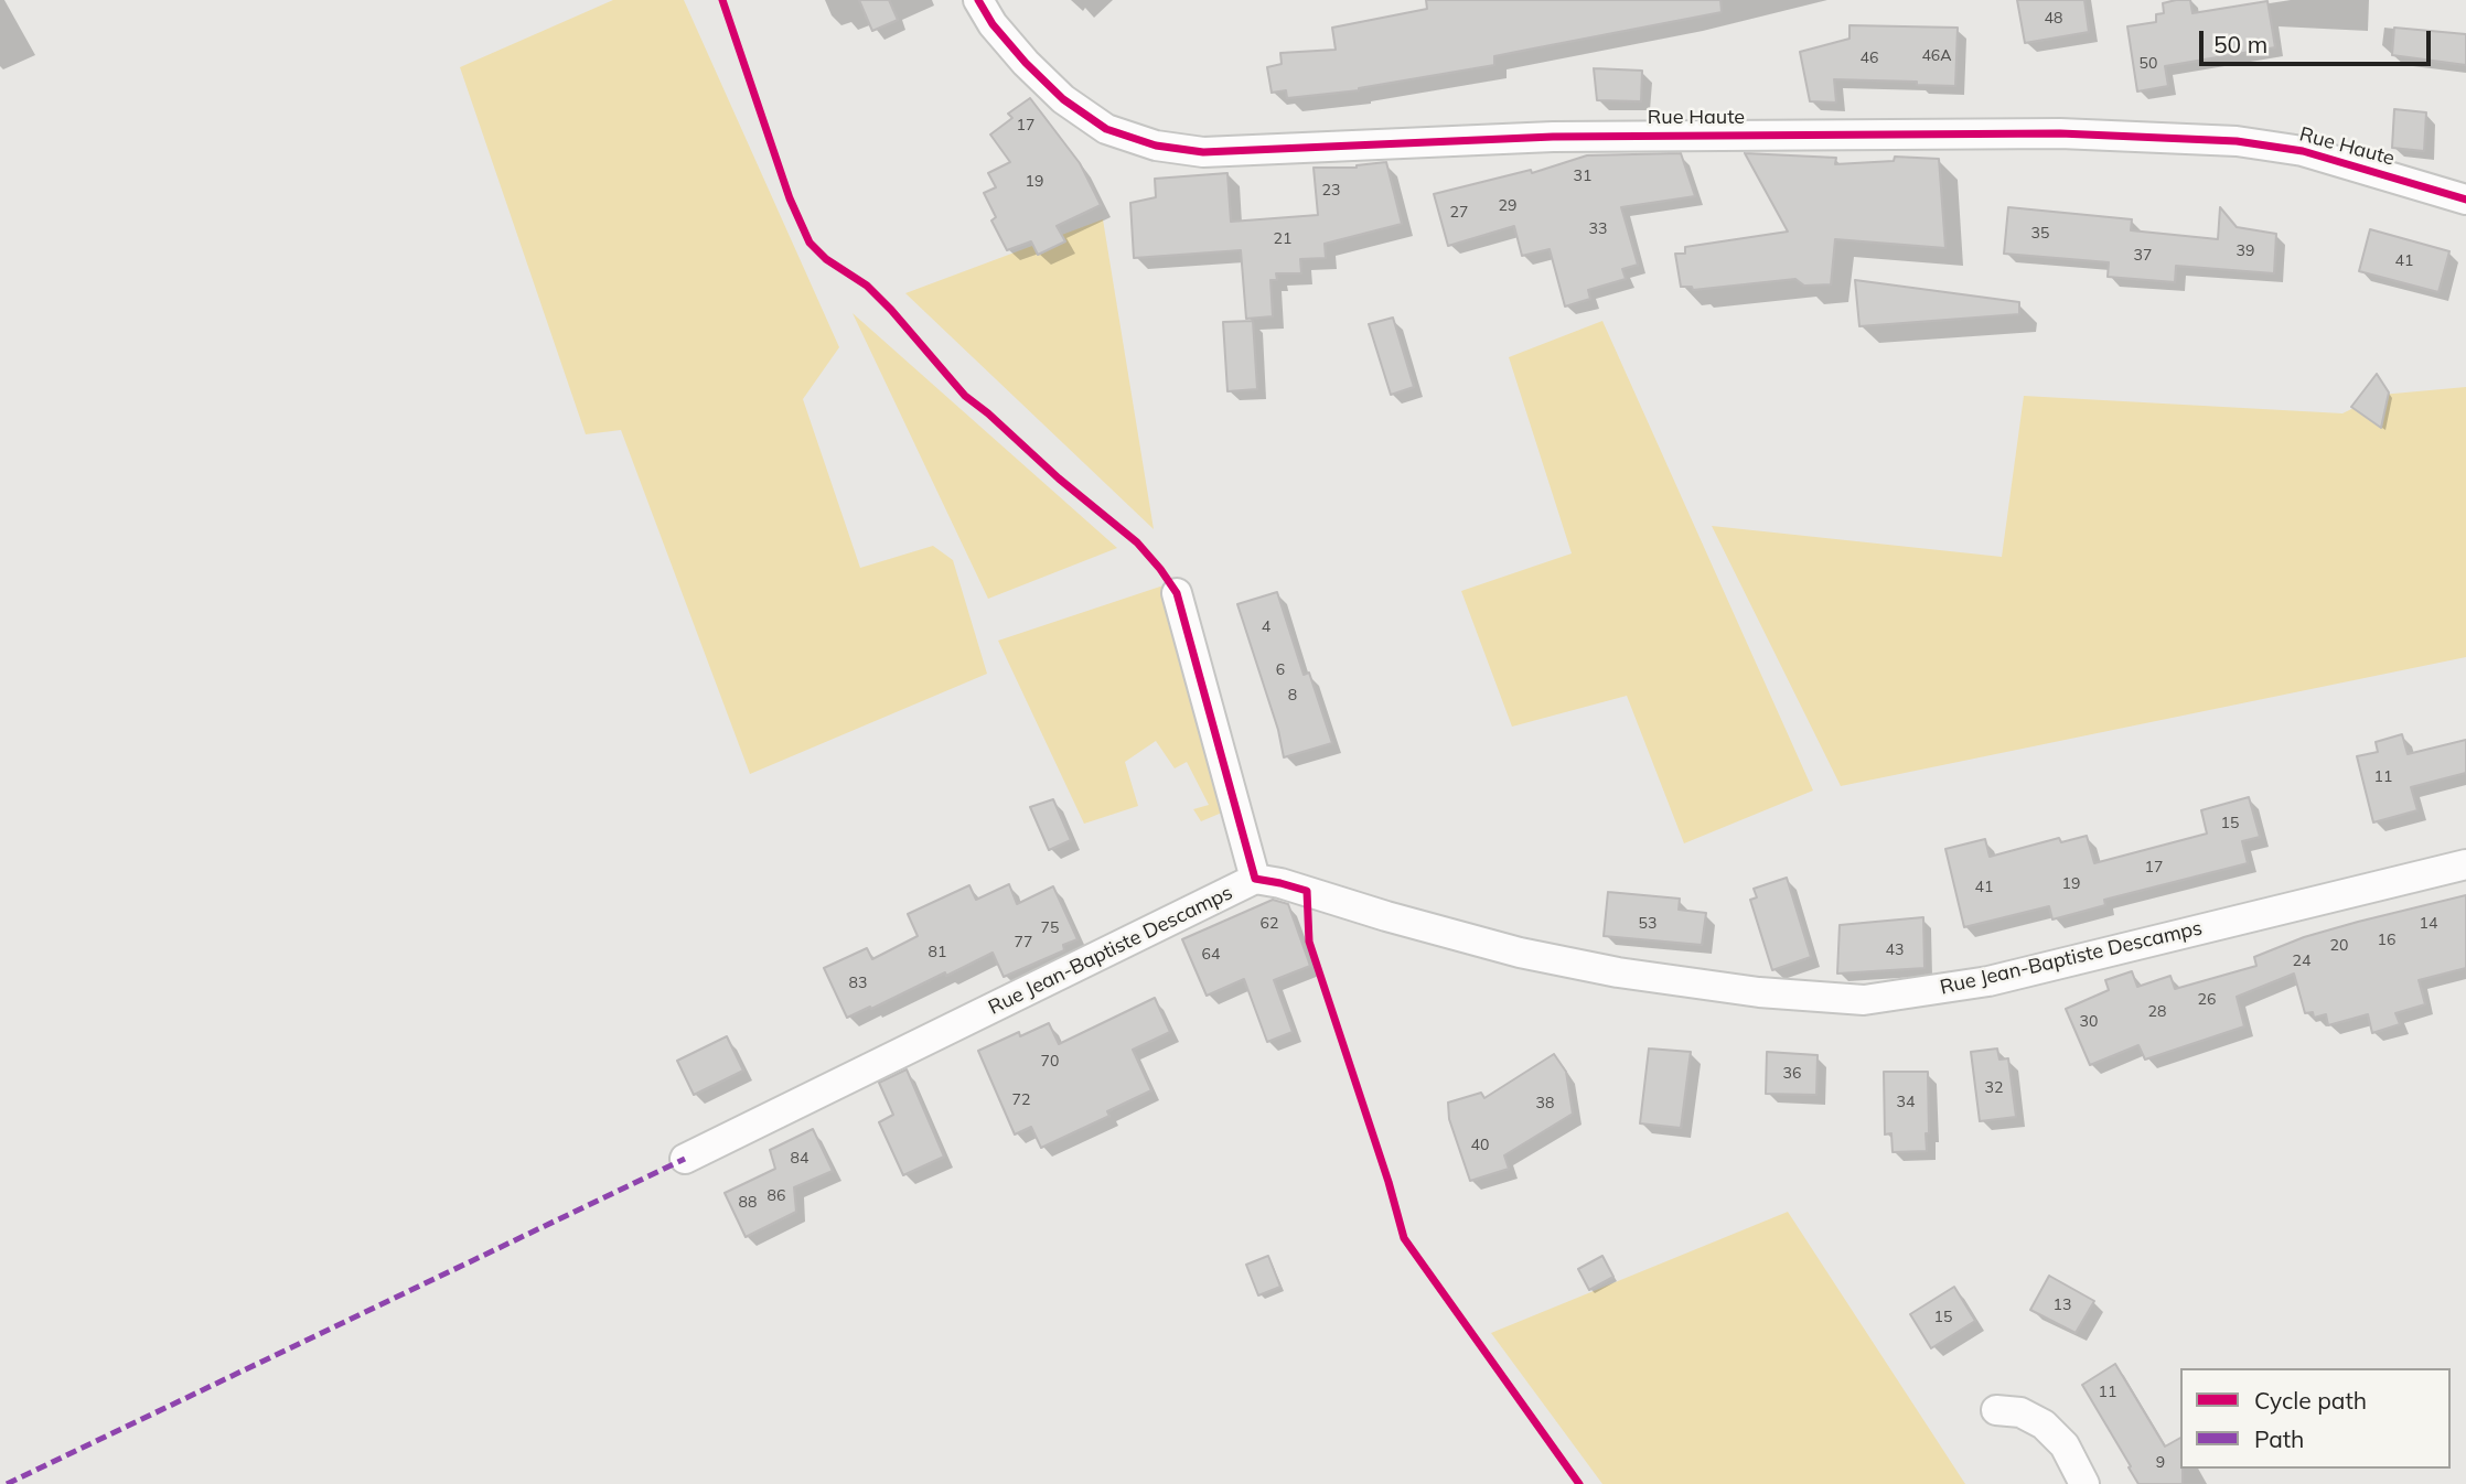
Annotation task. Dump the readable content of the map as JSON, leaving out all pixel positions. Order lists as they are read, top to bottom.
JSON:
{
  "streets": {
    "street": ["Rue Haute", "Rue Jean-Baptiste Descamps"]
  },
  "house_numbers": [
    "48",
    "46A",
    "46",
    "50",
    "17",
    "31",
    "19",
    "23",
    "29",
    "27",
    "33",
    "35",
    "21",
    "39",
    "37",
    "41",
    "4",
    "6",
    "8",
    "11",
    "15",
    "17",
    "19",
    "41",
    "62",
    "53",
    "14",
    "75",
    "16",
    "77",
    "20",
    "43",
    "81",
    "64",
    "24",
    "83",
    "26",
    "28",
    "30",
    "70",
    "36",
    "32",
    "72",
    "34",
    "38",
    "40",
    "84",
    "86",
    "88",
    "13",
    "15",
    "11",
    "9"
  ],
  "legend": ["Cycle path", "Path"],
  "scale_bar": "50 m"
}
